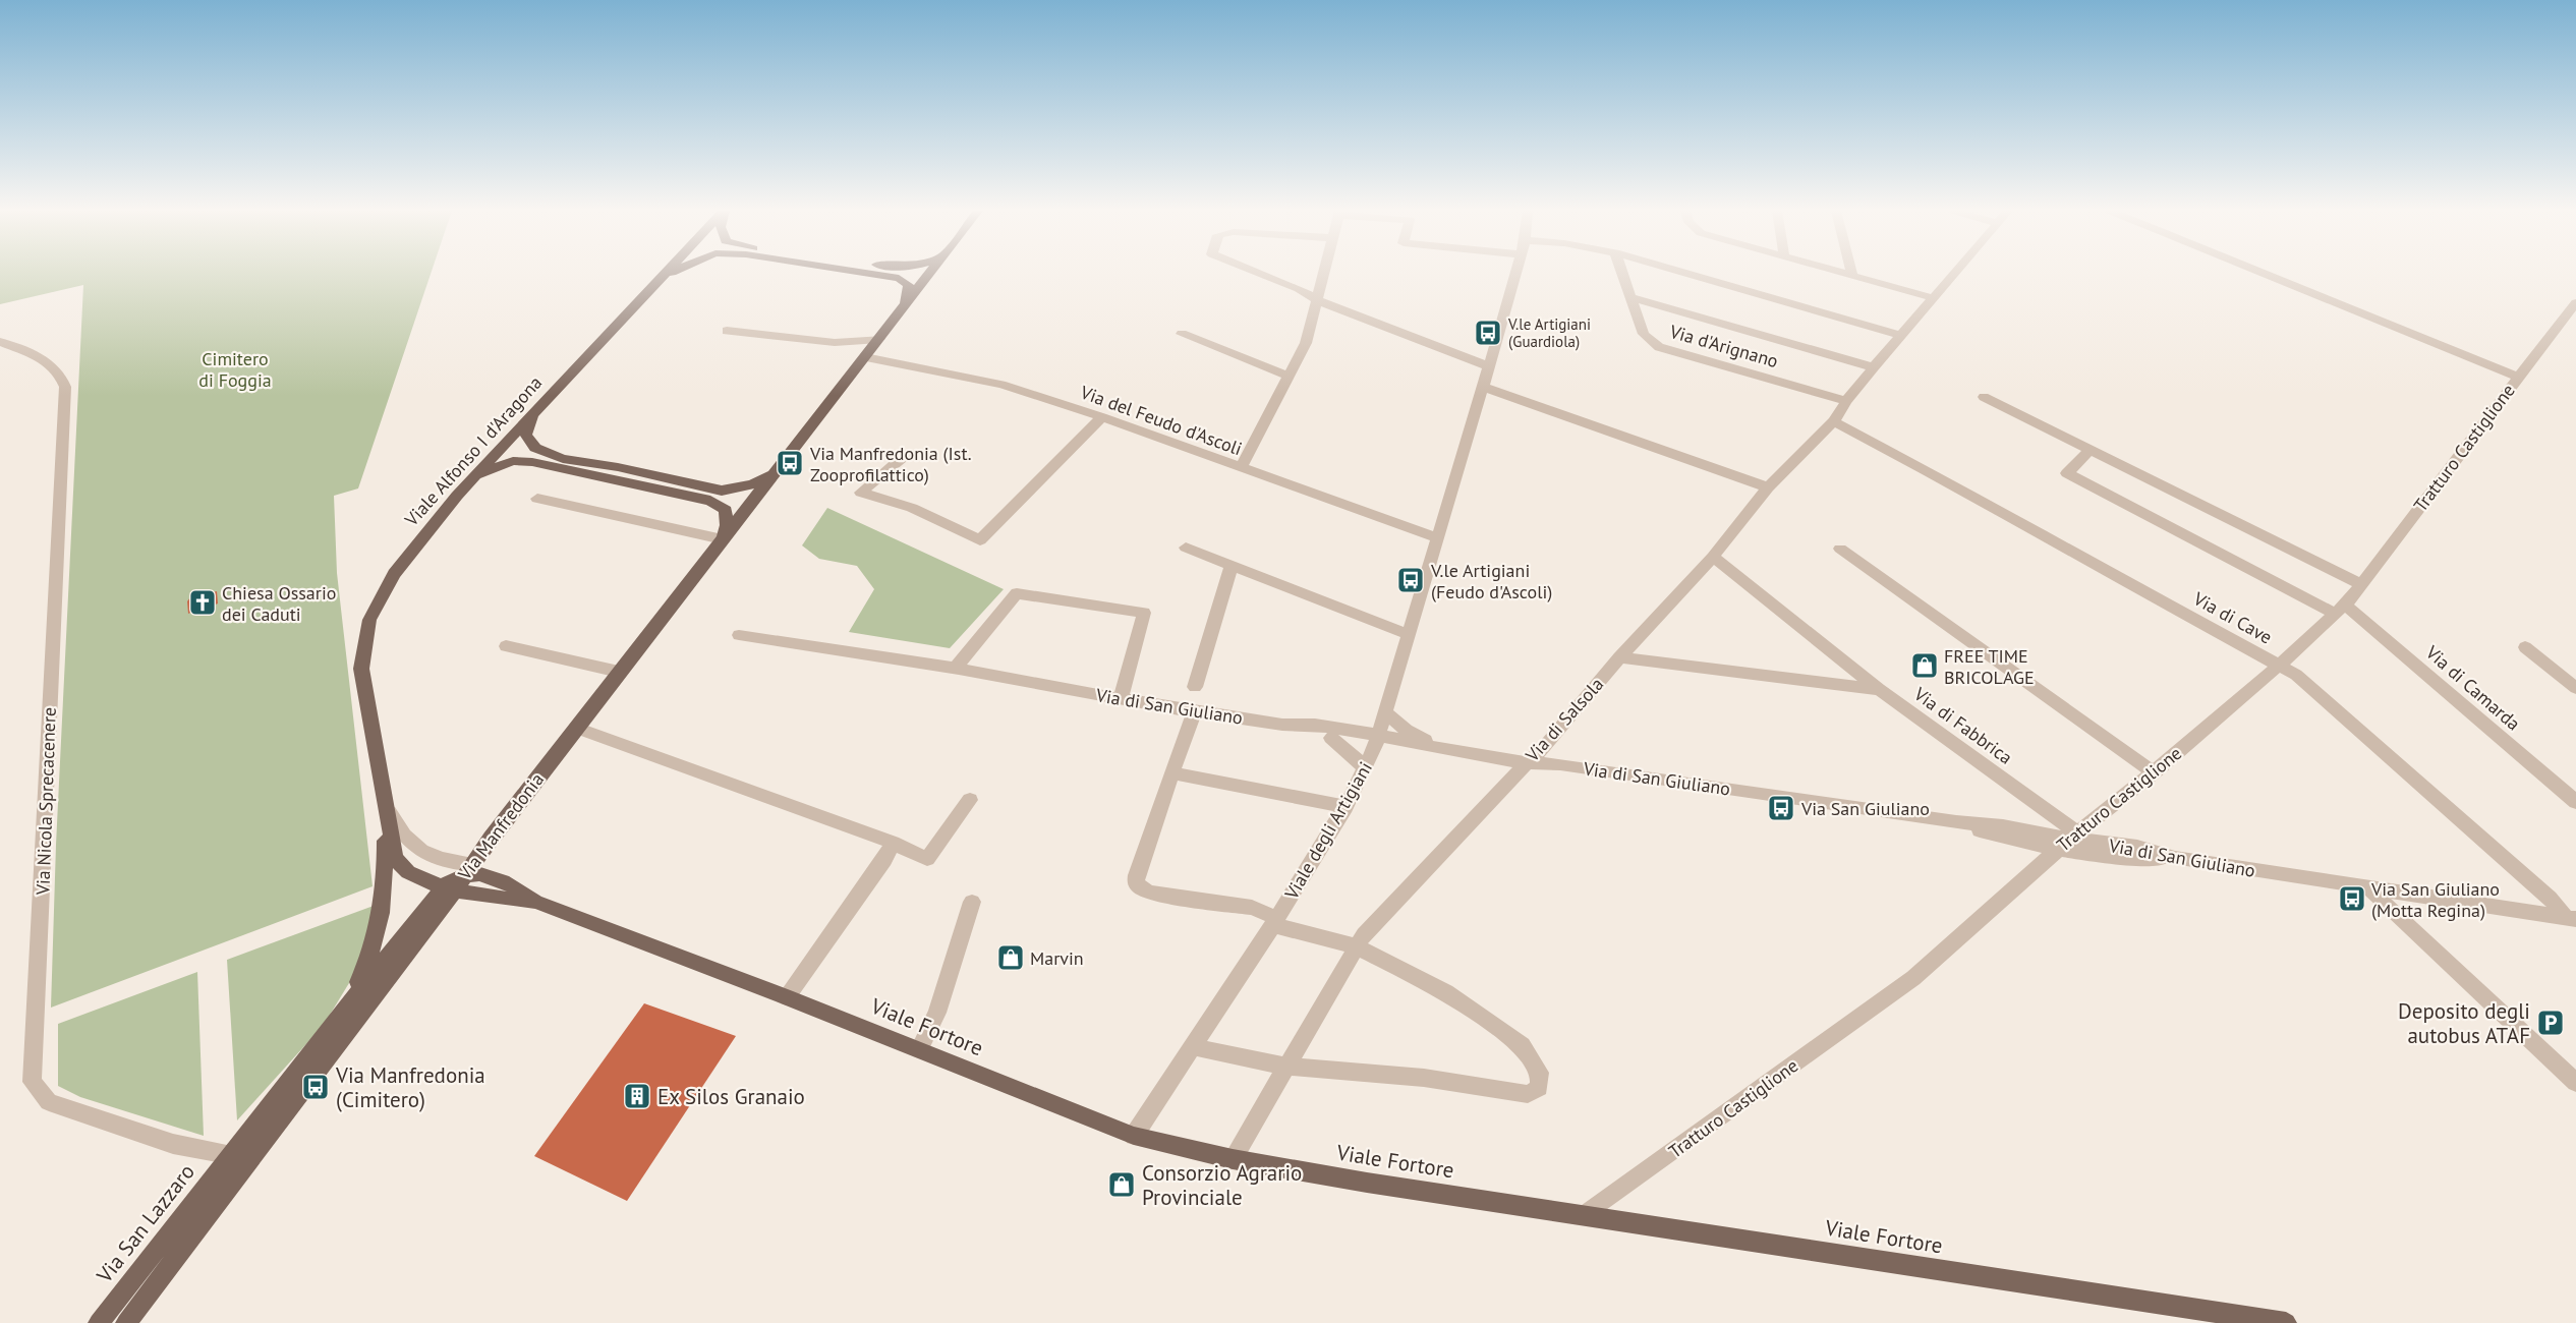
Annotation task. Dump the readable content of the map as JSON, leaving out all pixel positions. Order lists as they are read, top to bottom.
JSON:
{
  "streets": {
    "main road": [
      "Viale Alfonso I d'Aragona",
      "Via Manfredonia",
      "Viale Fortore",
      "Via San Lazzaro"
    ],
    "street": [
      "Via d'Arignano",
      "Via del Feudo d'Ascoli",
      "Tratturo Castiglione",
      "Via di Cave",
      "Via di Camarda",
      "Via di San Giuliano",
      "Via di Salsola",
      "Via di Fabbrica",
      "Via Nicola Sprecacenere",
      "Viale degli Artigiani"
    ]
  },
  "crossings": [
    ["Via d'Arignano", "Via di Salsola"],
    ["Via del Feudo d'Ascoli", "Via Manfredonia"],
    ["Via del Feudo d'Ascoli", "Viale degli Artigiani"],
    ["Tratturo Castiglione", "Via di Cave"],
    ["Tratturo Castiglione", "Via di Camarda"],
    ["Tratturo Castiglione", "Via di San Giuliano"],
    ["Tratturo Castiglione", "Via di Fabbrica"],
    ["Tratturo Castiglione", "Viale Fortore"],
    ["Viale Alfonso I d'Aragona", "Via Manfredonia"],
    ["Viale Alfonso I d'Aragona", "Viale Fortore"],
    ["Via di Cave", "Via di San Giuliano"],
    ["Via di Cave", "Via di Salsola"],
    ["Via di San Giuliano", "Via di Salsola"],
    ["Via di San Giuliano", "Via di Fabbrica"],
    ["Via di San Giuliano", "Viale degli Artigiani"],
    ["Via di Salsola", "Via di Fabbrica"],
    ["Via di Salsola", "Viale Fortore"],
    ["Via Nicola Sprecacenere", "Via Manfredonia"],
    ["Via Nicola Sprecacenere", "Via San Lazzaro"],
    ["Via Manfredonia", "Viale Fortore"],
    ["Via Manfredonia", "Via San Lazzaro"],
    ["Viale degli Artigiani", "Viale Fortore"]
  ],
  "parks": ["Cimitero di Foggia"],
  "places": {
    "bus stop": [
      "V.le Artigiani (Guardiola)",
      "Via Manfredonia (Ist. Zooprofilattico)",
      "V.le Artigiani (Feudo d'Ascoli)",
      "Via San Giuliano",
      "Via San Giuliano (Motta Regina)",
      "Via Manfredonia (Cimitero)"
    ],
    "church": ["Chiesa Ossario dei Caduti"],
    "shop": ["FREE TIME BRICOLAGE", "Marvin", "Consorzio Agrario Provinciale"],
    "parking": ["Deposito degli autobus ATAF"],
    "building": ["Ex Silos Granaio"]
  }
}
